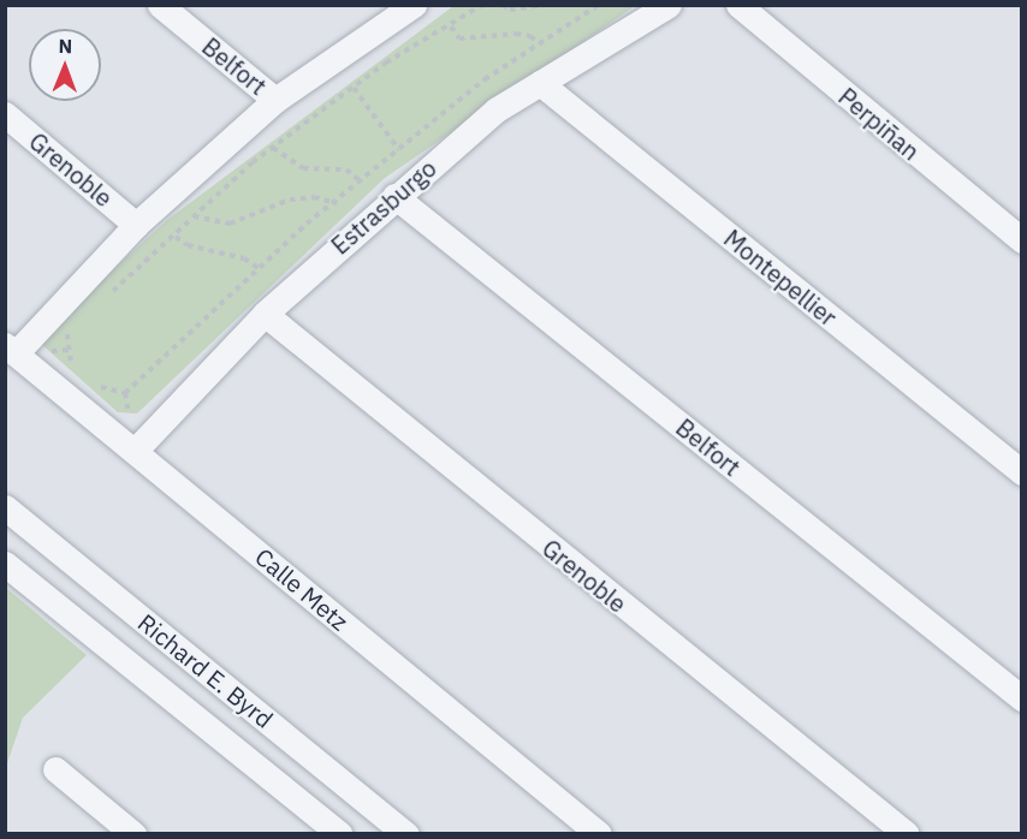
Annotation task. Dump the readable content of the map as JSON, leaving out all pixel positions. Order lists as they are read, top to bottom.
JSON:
{
  "streets": {
    "street": [
      "Belfort",
      "Perpiñan",
      "Grenoble",
      "Estrasburgo",
      "Montepellier",
      "Calle Metz",
      "Richard E. Byrd"
    ]
  },
  "crossings": [
    ["Belfort", "Estrasburgo"],
    ["Grenoble", "Estrasburgo"],
    ["Estrasburgo", "Montepellier"],
    ["Estrasburgo", "Calle Metz"]
  ],
  "north": "top"
}
